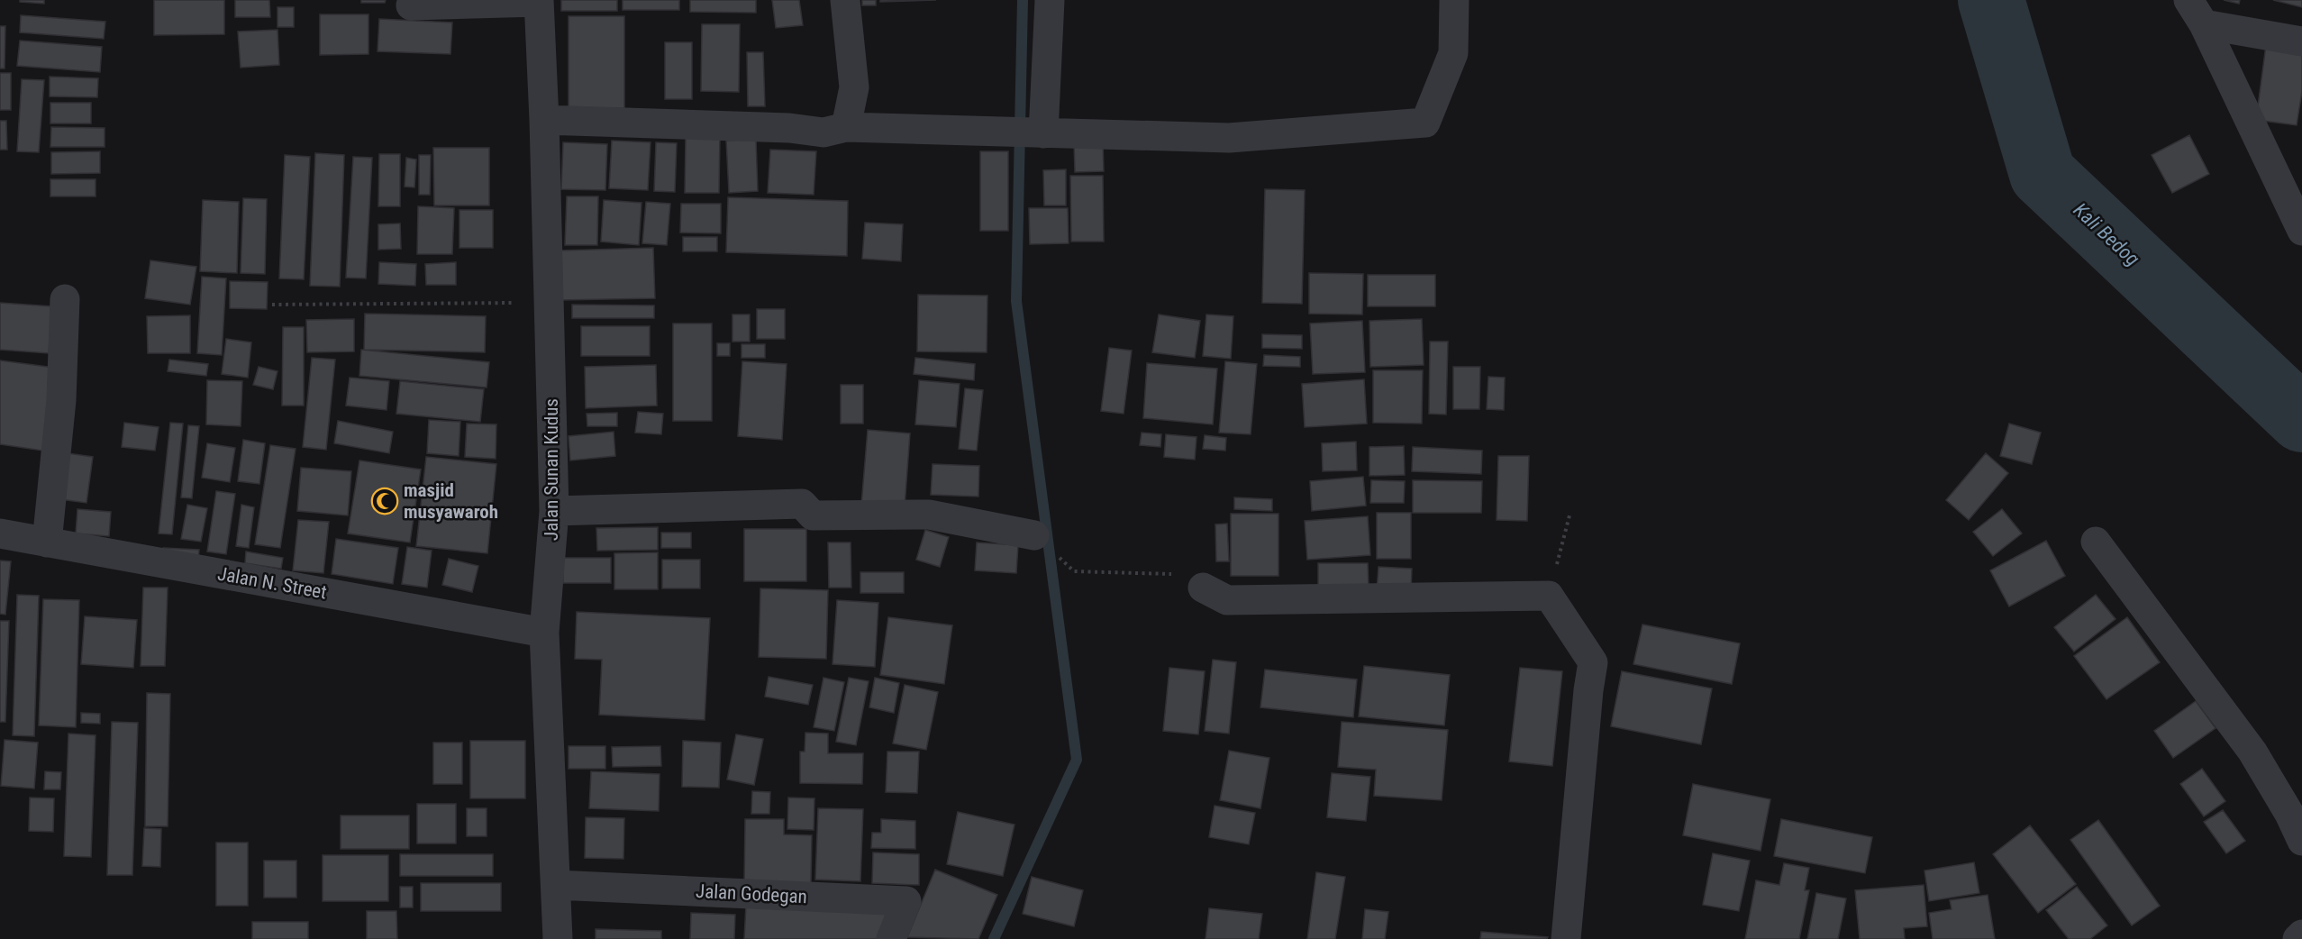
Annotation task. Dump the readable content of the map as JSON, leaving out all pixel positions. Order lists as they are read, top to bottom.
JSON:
{
  "streets": {
    "street": ["Jalan Sunan Kudus", "Jalan N. Street", "Jalan Godegan"]
  },
  "crossings": [
    ["Jalan Sunan Kudus", "Jalan N. Street"],
    ["Jalan Sunan Kudus", "Jalan Godegan"]
  ],
  "water": ["Kali Bedog"],
  "places": {
    "mosque": ["masjid musyawaroh"]
  }
}
